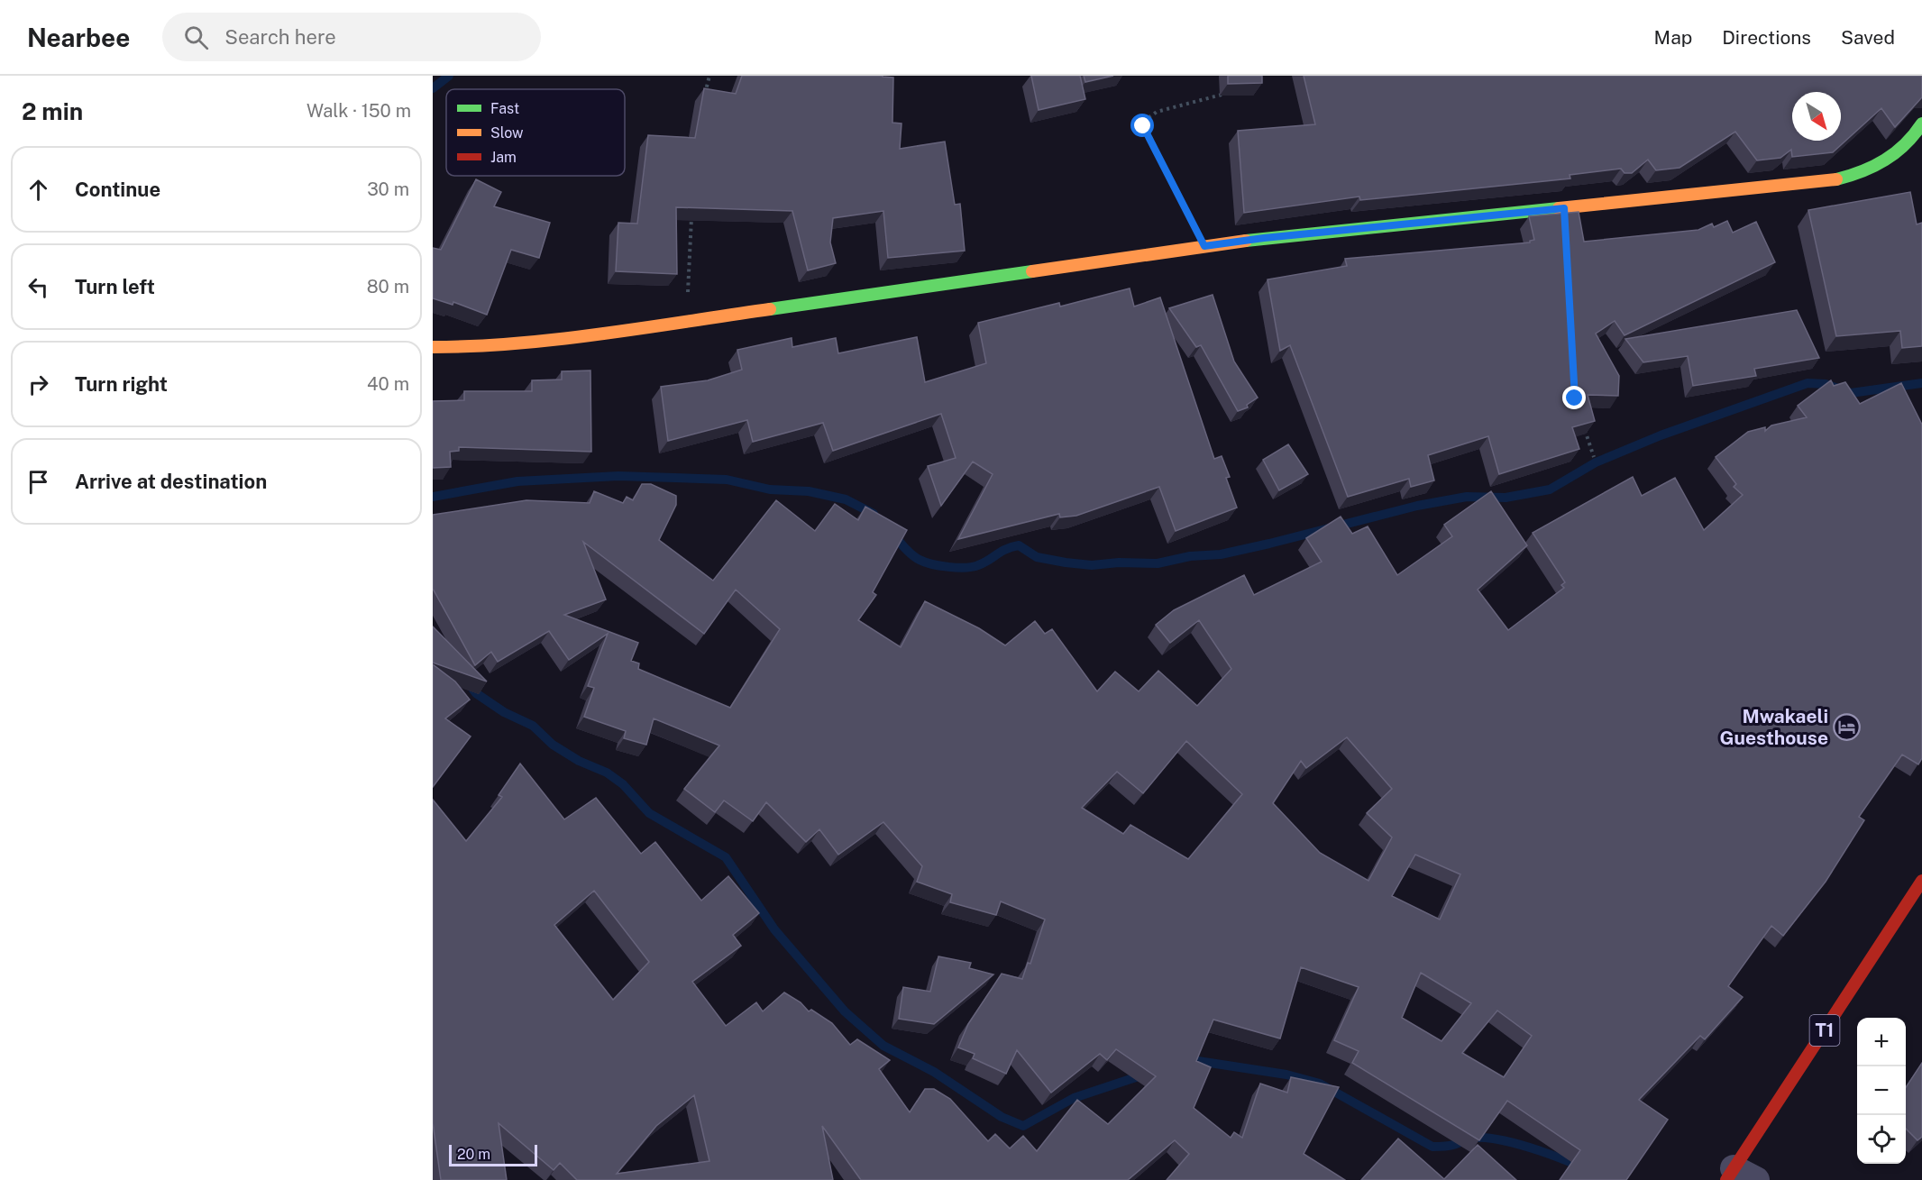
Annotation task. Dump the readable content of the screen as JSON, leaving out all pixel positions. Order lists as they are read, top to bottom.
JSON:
{
  "streets": {
    "main road": ["T1"]
  },
  "places": {
    "hotel": ["Mwakaeli Guesthouse"]
  },
  "legend": ["Fast", "Slow", "Jam"],
  "scale_bar": "20 m",
  "north": "bottom right",
  "page": {
    "header": "Nearbee",
    "search": "Search here",
    "nav": ["Map", "Directions", "Saved"],
    "heading": ["2 min", "Walk · 150 m"],
    "list": [
      ["Continue", "30 m"],
      ["Turn left", "80 m"],
      ["Turn right", "40 m"],
      "Arrive at destination"
    ],
    "map_buttons": ["+", "−"],
    "scale": "20 m"
  }
}
